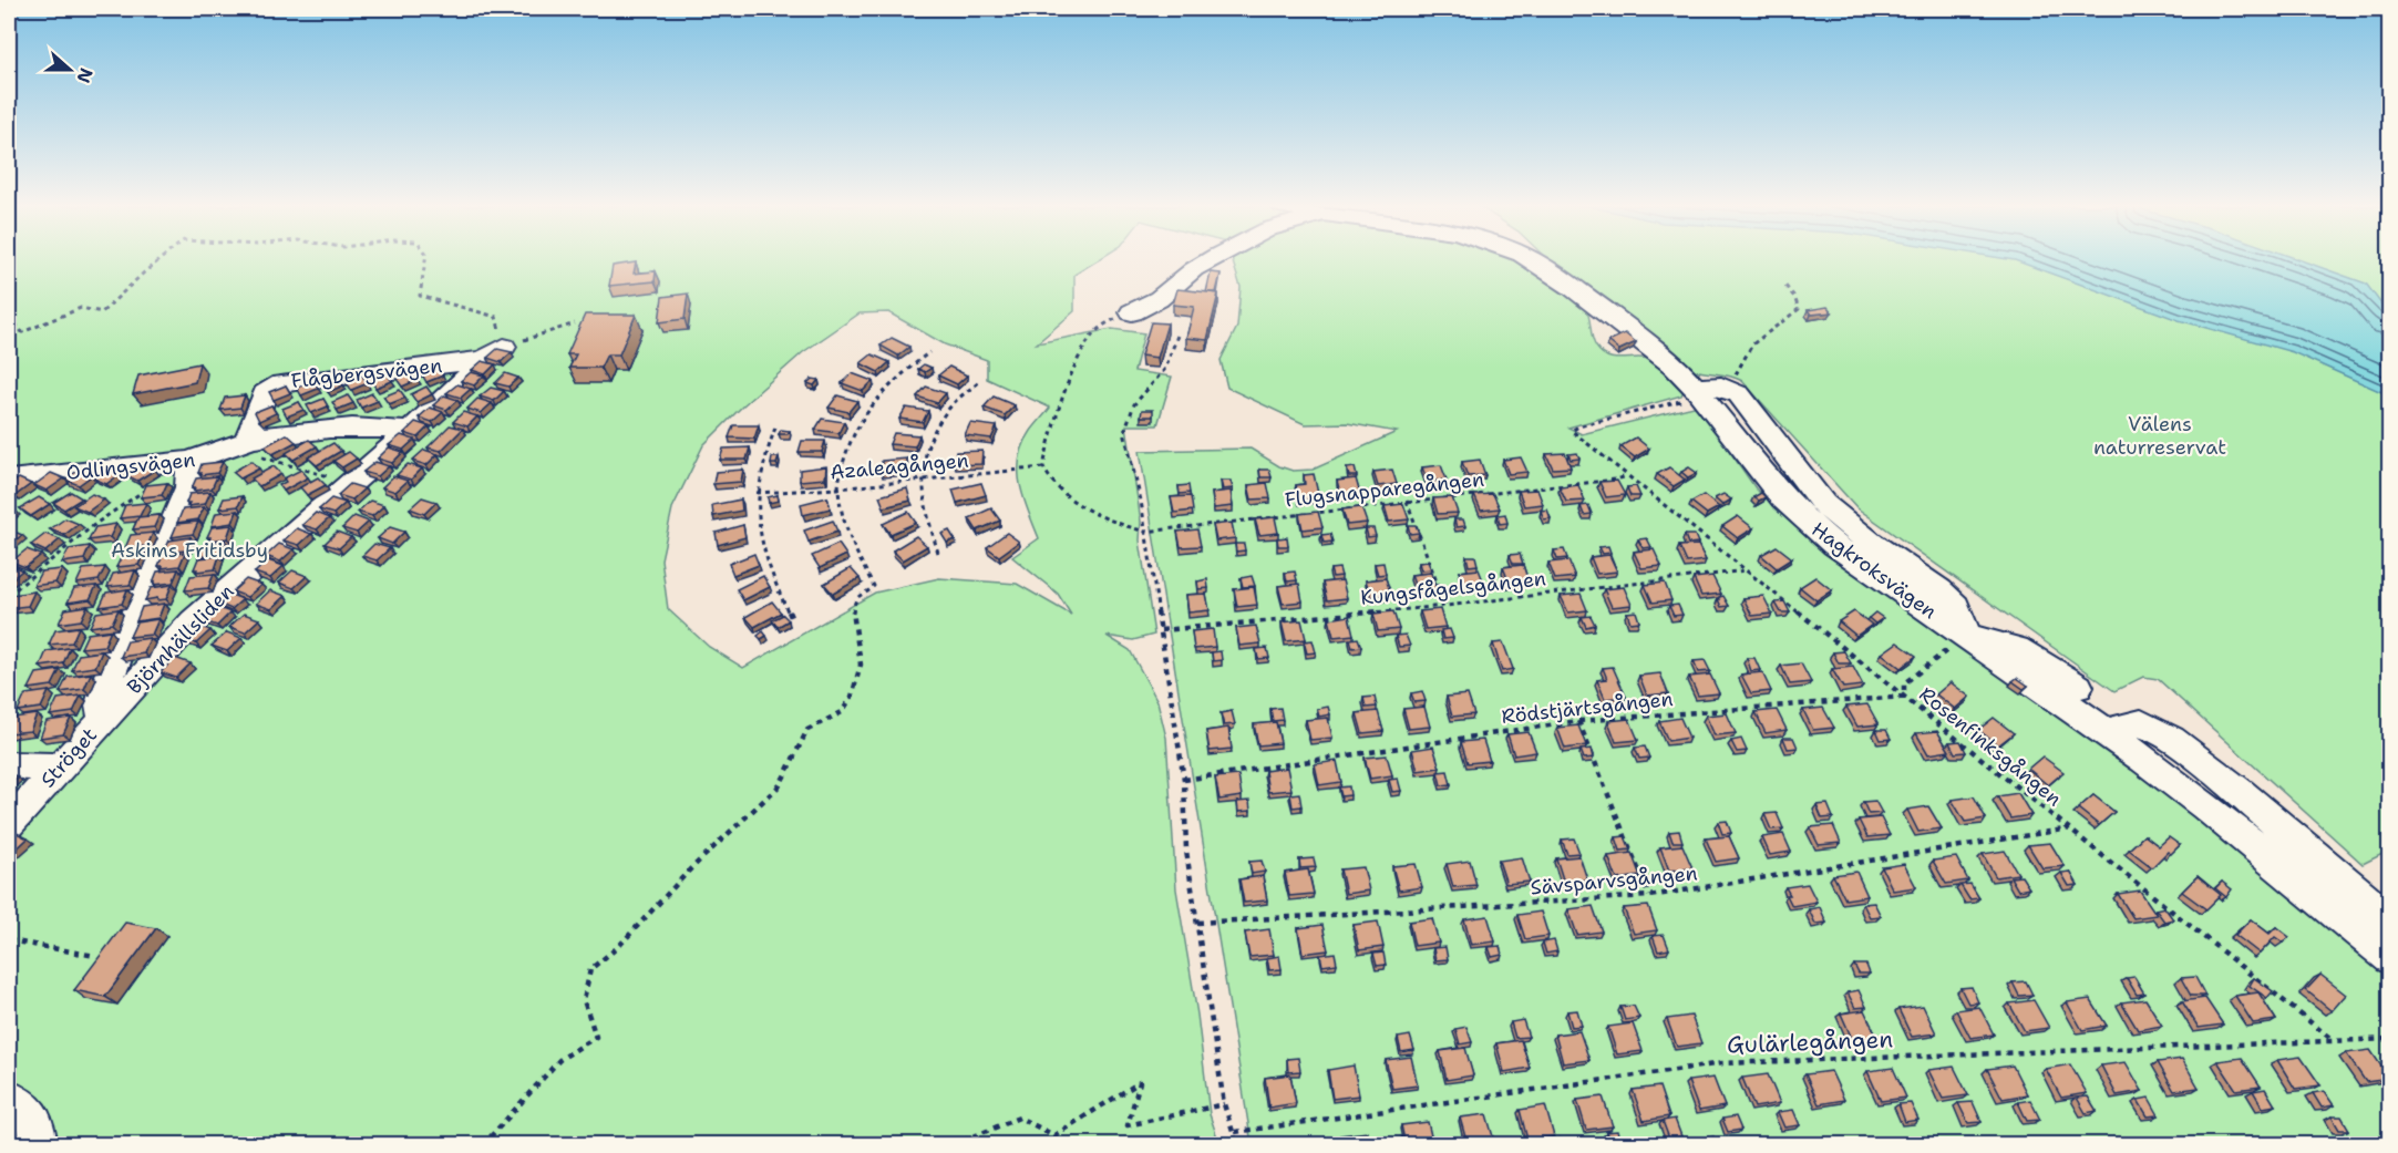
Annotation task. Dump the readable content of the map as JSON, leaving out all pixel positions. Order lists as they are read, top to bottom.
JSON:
{
  "streets": {
    "street": [
      "Flågbergsvägen",
      "Odlingsvägen",
      "Hagkroksvägen",
      "Björnhällsliden",
      "Ströget"
    ],
    "path": [
      "Azaleagången",
      "Flugsnapparegången",
      "Kungsfågelsgången",
      "Rödstjärtsgången",
      "Rosenfinksgången",
      "Sävsparvsgången",
      "Gulärlegången"
    ]
  },
  "crossings": [
    ["Flågbergsvägen", "Odlingsvägen"],
    ["Flågbergsvägen", "Björnhällsliden"],
    ["Odlingsvägen", "Björnhällsliden"],
    ["Flugsnapparegången", "Rosenfinksgången"],
    ["Hagkroksvägen", "Rosenfinksgången"],
    ["Kungsfågelsgången", "Rosenfinksgången"],
    ["Björnhällsliden", "Ströget"],
    ["Rödstjärtsgången", "Rosenfinksgången"],
    ["Rosenfinksgången", "Sävsparvsgången"],
    ["Rosenfinksgången", "Gulärlegången"]
  ],
  "parks": ["Välens naturreservat", "Askims Fritidsby"],
  "north": "right"
}
